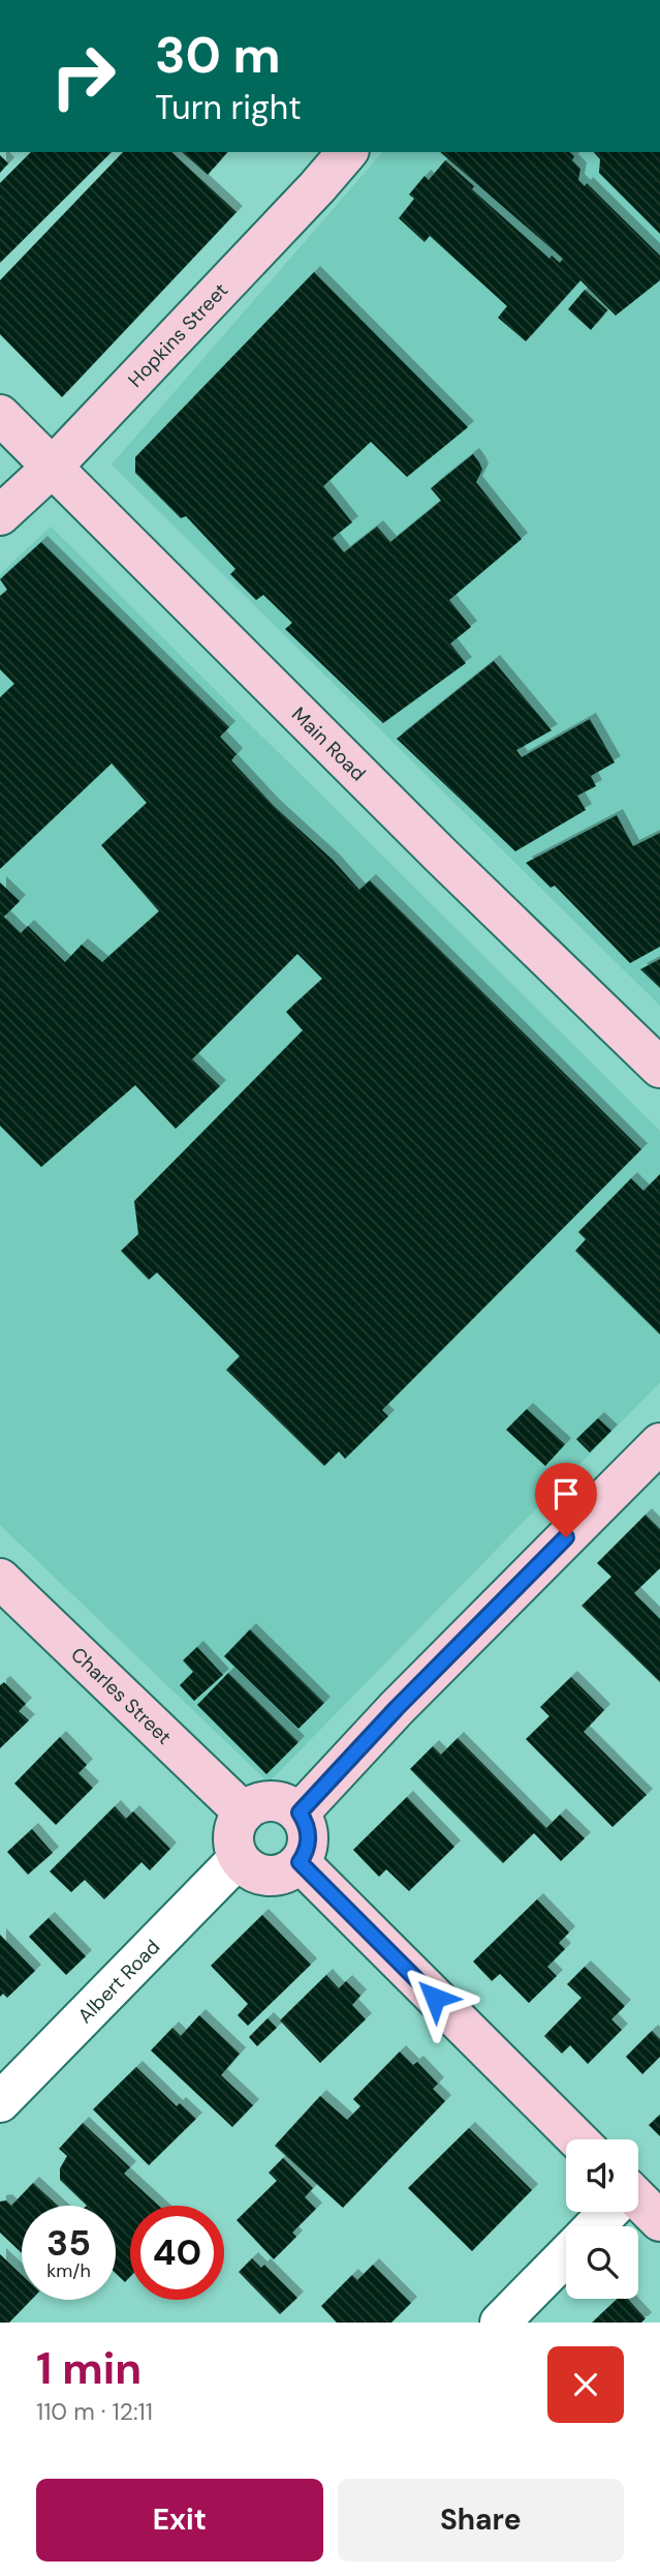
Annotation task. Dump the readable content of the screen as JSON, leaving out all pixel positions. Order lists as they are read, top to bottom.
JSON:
{
  "streets": {
    "street": [
      "Hopkins Street",
      "Main Road",
      "Charles Street",
      "Albert Road"
    ]
  },
  "crossings": [
    ["Hopkins Street", "Main Road"],
    ["Charles Street", "Albert Road"]
  ],
  "page": {
    "turn": ["30 m", "Turn right"],
    "speed": "35 km/h",
    "limit": "40",
    "heading": ["1 min", "110 m · 12:11"],
    "buttons": ["Exit", "Share"]
  }
}
